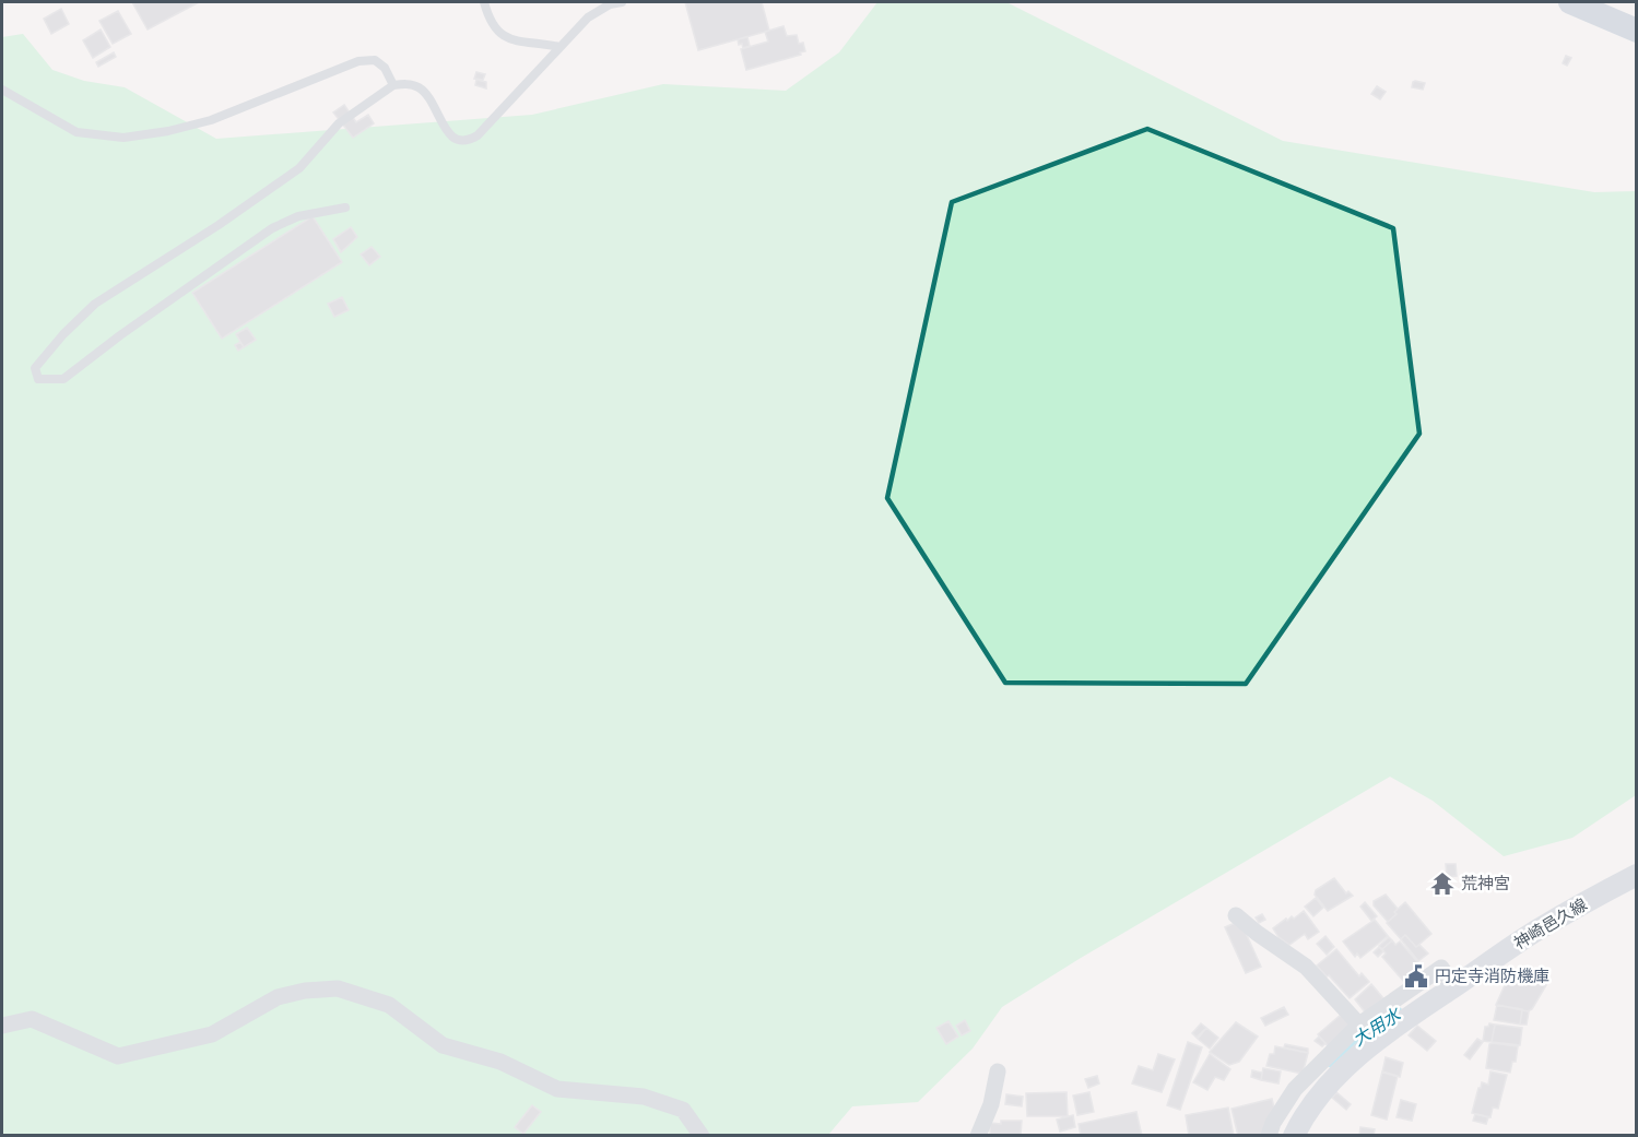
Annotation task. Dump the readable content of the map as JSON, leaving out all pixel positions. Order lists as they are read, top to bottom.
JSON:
{
  "streets": {
    "main road": ["神崎邑久線"]
  },
  "water": ["大用水"],
  "places": {
    "temple": ["荒神宮"],
    "public building": ["円定寺消防機庫"]
  }
}
